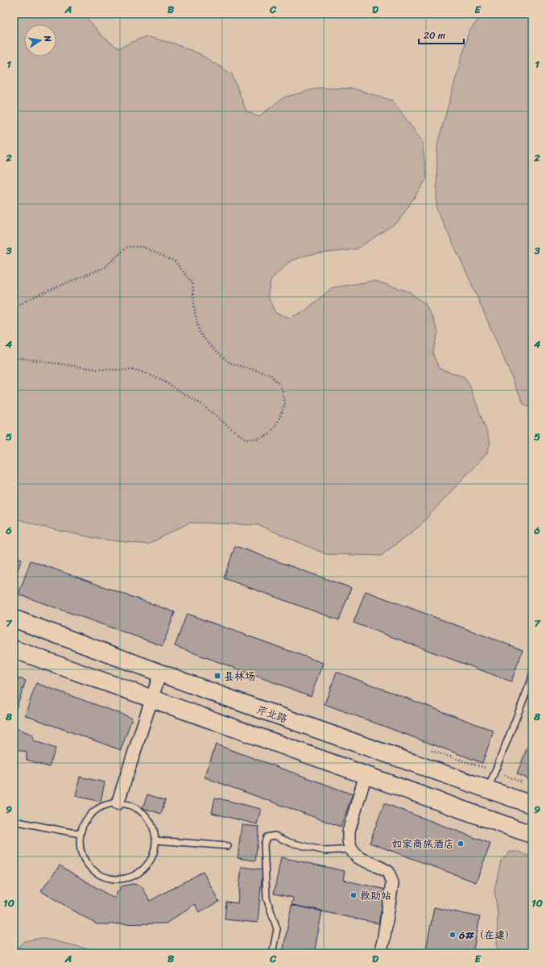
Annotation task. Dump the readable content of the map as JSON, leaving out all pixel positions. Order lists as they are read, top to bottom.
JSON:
{
  "streets": {
    "main road": ["芹北路"]
  },
  "places": {
    "transit": ["县林场"],
    "other": ["如家商旅酒店", "救助站", "6#（在建）"]
  },
  "scale_bar": "20 m",
  "north": "right",
  "grid": {
    "columns": [
      "A",
      "B",
      "C",
      "D",
      "E"
    ],
    "rows": [
      "1",
      "2",
      "3",
      "4",
      "5",
      "6",
      "7",
      "8",
      "9",
      "10"
    ]
  }
}
